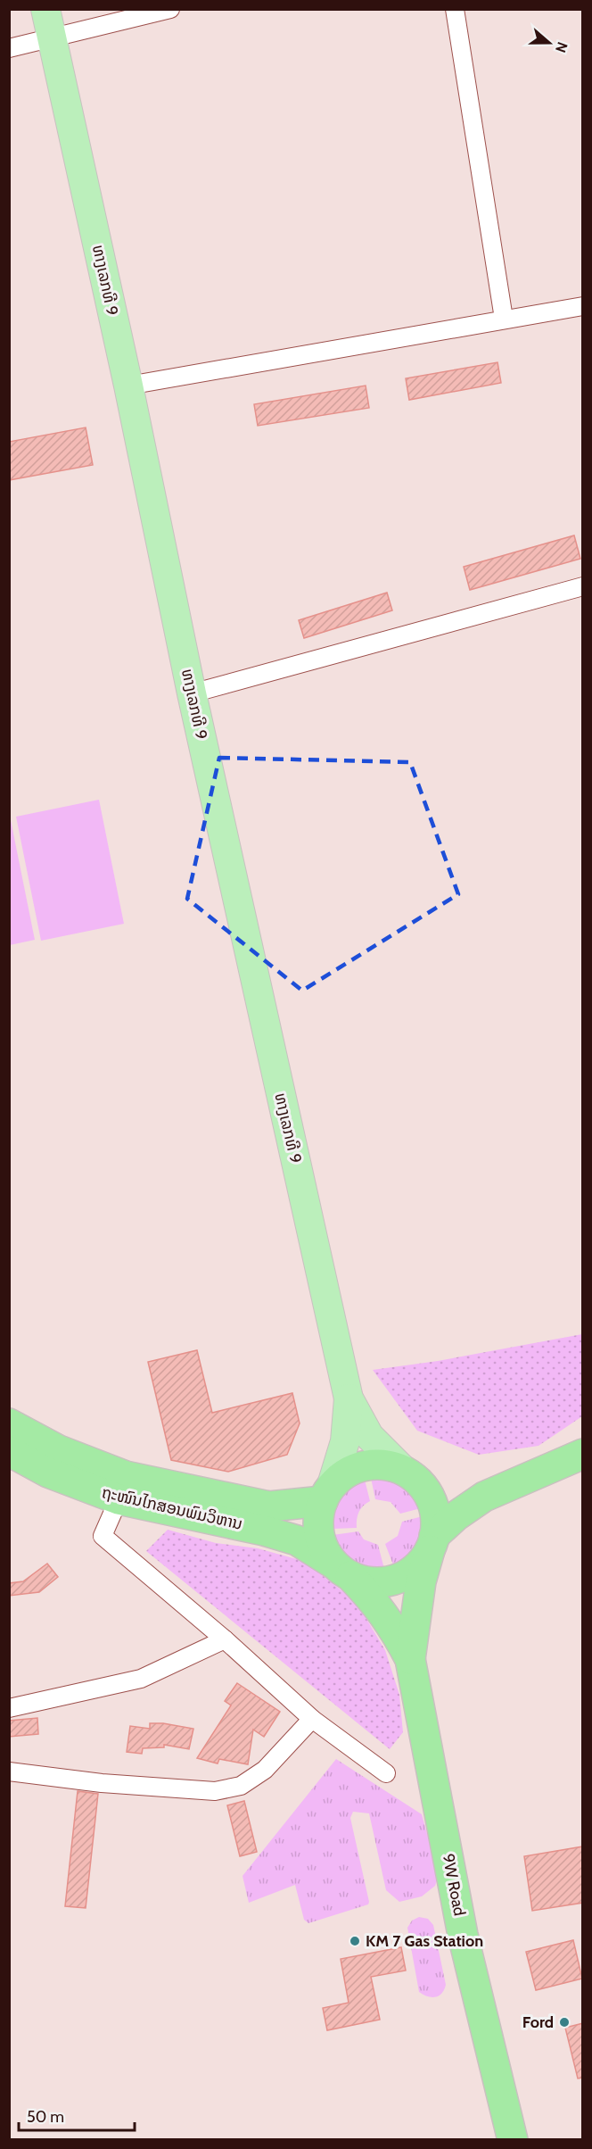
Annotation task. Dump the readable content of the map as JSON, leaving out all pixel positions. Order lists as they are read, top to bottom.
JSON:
{
  "streets": {
    "highway": ["ຖະໜົນໄກສອນພົມວິຫານ", "9W Road"],
    "main road": ["ທາງເລກທີ 9"]
  },
  "crossings": [
    ["ທາງເລກທີ 9", "ຖະໜົນໄກສອນພົມວິຫານ"]
  ],
  "places": ["KM 7 Gas Station", "Ford"],
  "scale_bar": "50 m",
  "north": "right"
}
